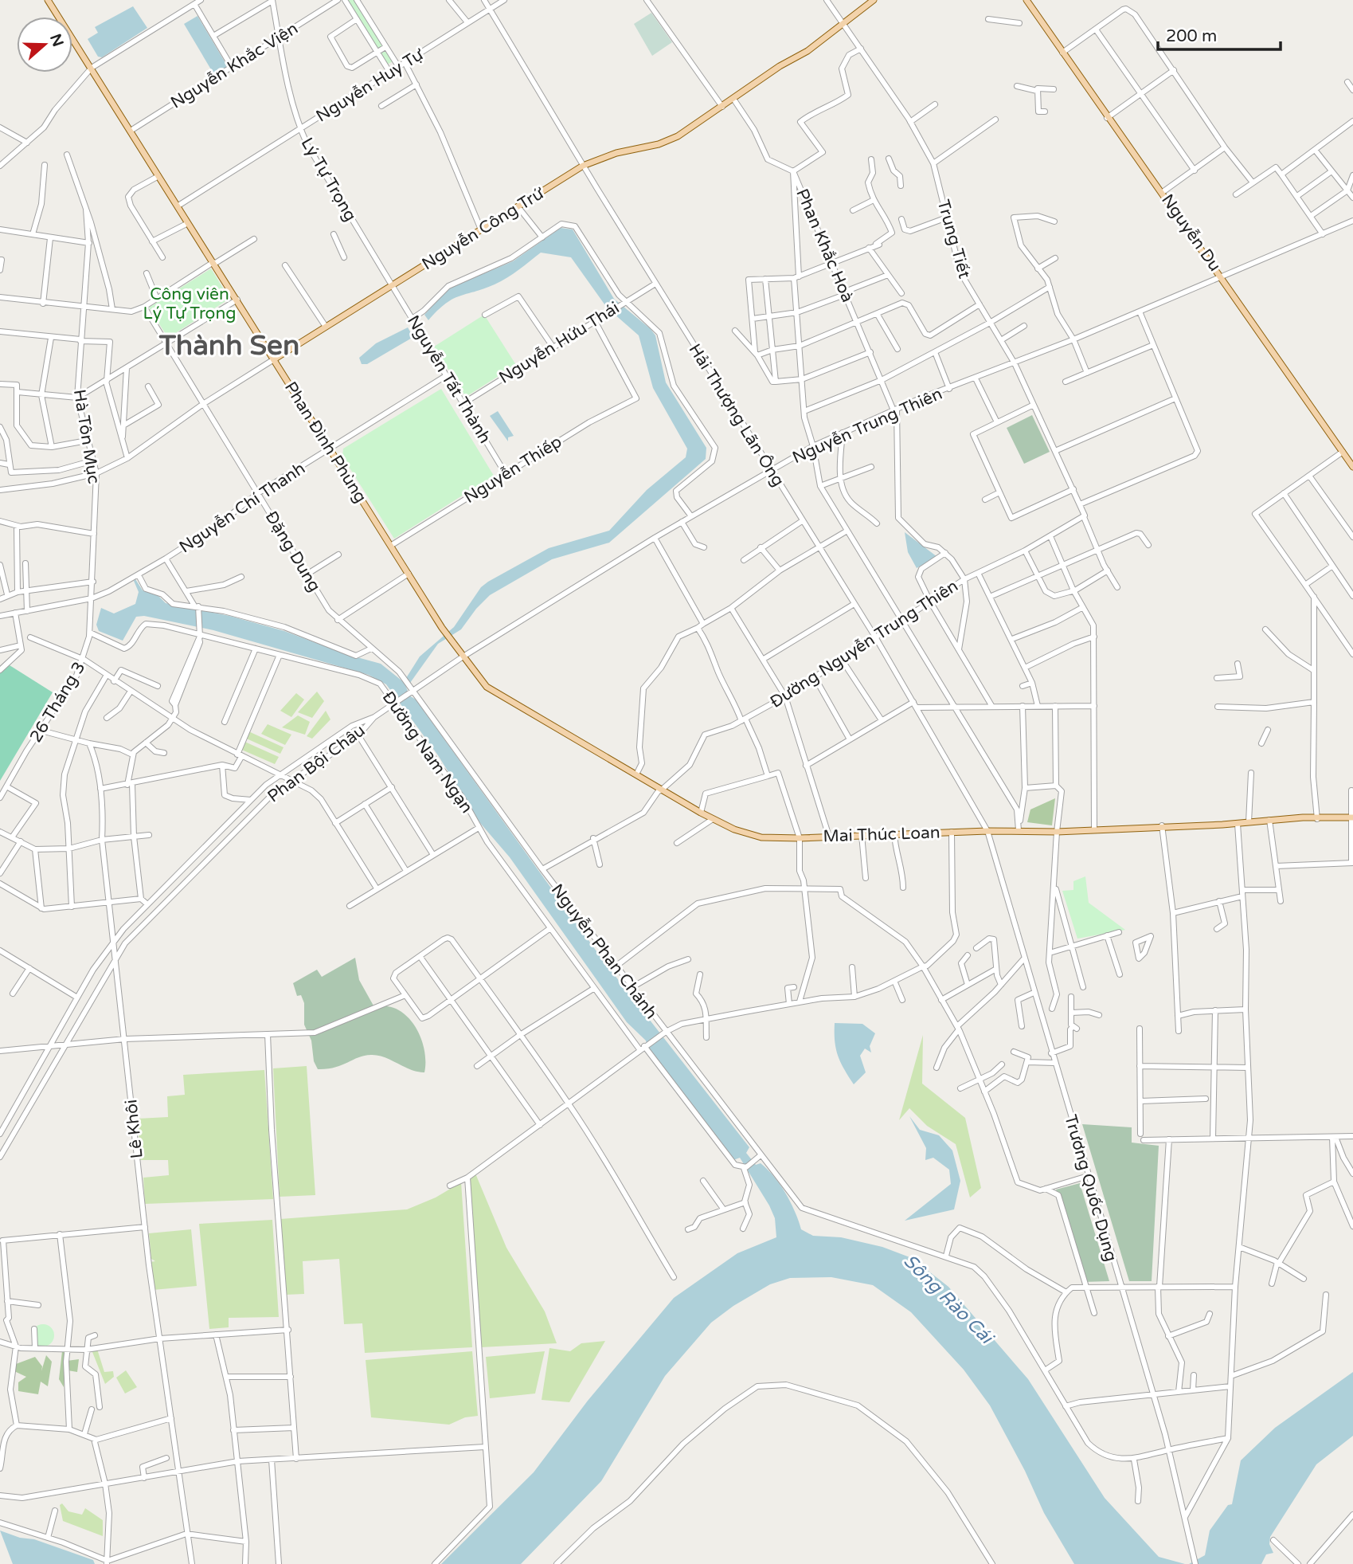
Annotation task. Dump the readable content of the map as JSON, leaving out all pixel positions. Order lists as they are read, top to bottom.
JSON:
{
  "streets": {
    "main road": [
      "Nguyễn Công Trứ",
      "Nguyễn Du",
      "Phan Đình Phùng",
      "Mai Thúc Loan"
    ],
    "street": [
      "Nguyễn Khắc Viện",
      "Nguyễn Huy Tự",
      "Lý Tự Trọng",
      "Trung Tiết",
      "Phan Khắc Hoà",
      "Nguyễn Hứu Thái",
      "Nguyễn Tất Thành",
      "Hải Thượng Lãn Ông",
      "Nguyễn Trung Thiên",
      "Hà Tôn Mục",
      "Nguyễn Thiếp",
      "Nguyễn Chí Thanh",
      "Đặng Dung",
      "Đường Nguyễn Trung Thiên",
      "26 Tháng 3",
      "Đường Nam Ngạn",
      "Phan Bội Châu",
      "Nguyễn Phan Chánh",
      "Lê Khôi",
      "Trương Quốc Dụng"
    ]
  },
  "crossings": [
    ["Nguyễn Khắc Viện", "Lý Tự Trọng"],
    ["Nguyễn Khắc Viện", "Phan Đình Phùng"],
    ["Nguyễn Huy Tự", "Lý Tự Trọng"],
    ["Nguyễn Huy Tự", "Hải Thượng Lãn Ông"],
    ["Nguyễn Huy Tự", "Phan Đình Phùng"],
    ["Lý Tự Trọng", "Nguyễn Công Trứ"],
    ["Lý Tự Trọng", "Nguyễn Tất Thành"],
    ["Nguyễn Công Trứ", "Trung Tiết"],
    ["Nguyễn Công Trứ", "Phan Khắc Hoà"],
    ["Nguyễn Công Trứ", "Nguyễn Tất Thành"],
    ["Nguyễn Công Trứ", "Hải Thượng Lãn Ông"],
    ["Nguyễn Công Trứ", "Hà Tôn Mục"],
    ["Nguyễn Công Trứ", "Phan Đình Phùng"],
    ["Nguyễn Công Trứ", "Đặng Dung"],
    ["Nguyễn Du", "Nguyễn Trung Thiên"],
    ["Trung Tiết", "Nguyễn Trung Thiên"],
    ["Trung Tiết", "Đường Nguyễn Trung Thiên"],
    ["Phan Khắc Hoà", "Nguyễn Trung Thiên"],
    ["Nguyễn Hứu Thái", "Nguyễn Tất Thành"],
    ["Nguyễn Hứu Thái", "Hải Thượng Lãn Ông"],
    ["Nguyễn Hứu Thái", "Nguyễn Thiếp"],
    ["Nguyễn Tất Thành", "Nguyễn Thiếp"],
    ["Nguyễn Tất Thành", "Nguyễn Chí Thanh"],
    ["Hải Thượng Lãn Ông", "Nguyễn Trung Thiên"],
    ["Hải Thượng Lãn Ông", "Đường Nguyễn Trung Thiên"],
    ["Hải Thượng Lãn Ông", "Mai Thúc Loan"],
    ["Hải Thượng Lãn Ông", "Trương Quốc Dụng"],
    ["Nguyễn Trung Thiên", "Phan Đình Phùng"],
    ["Nguyễn Trung Thiên", "Đặng Dung"],
    ["Nguyễn Trung Thiên", "Đường Nam Ngạn"],
    ["Nguyễn Trung Thiên", "Phan Bội Châu"],
    ["Nguyễn Trung Thiên", "Mai Thúc Loan"],
    ["Nguyễn Trung Thiên", "Nguyễn Phan Chánh"],
    ["Hà Tôn Mục", "Nguyễn Chí Thanh"],
    ["Hà Tôn Mục", "26 Tháng 3"],
    ["Phan Đình Phùng", "Nguyễn Thiếp"],
    ["Phan Đình Phùng", "Nguyễn Chí Thanh"],
    ["Phan Đình Phùng", "Mai Thúc Loan"],
    ["Nguyễn Chí Thanh", "Đặng Dung"],
    ["Nguyễn Chí Thanh", "26 Tháng 3"],
    ["Đặng Dung", "Nguyễn Phan Chánh"],
    ["Đường Nguyễn Trung Thiên", "Mai Thúc Loan"],
    ["Đường Nguyễn Trung Thiên", "Nguyễn Phan Chánh"],
    ["26 Tháng 3", "Đường Nam Ngạn"],
    ["Phan Bội Châu", "Lê Khôi"],
    ["Mai Thúc Loan", "Trương Quốc Dụng"]
  ],
  "districts": ["Thành Sen"],
  "water": ["Sông Rào Cái"],
  "parks": ["Công viên Lý Tự Trọng"],
  "scale_bar": "200 m",
  "north": "right"
}
